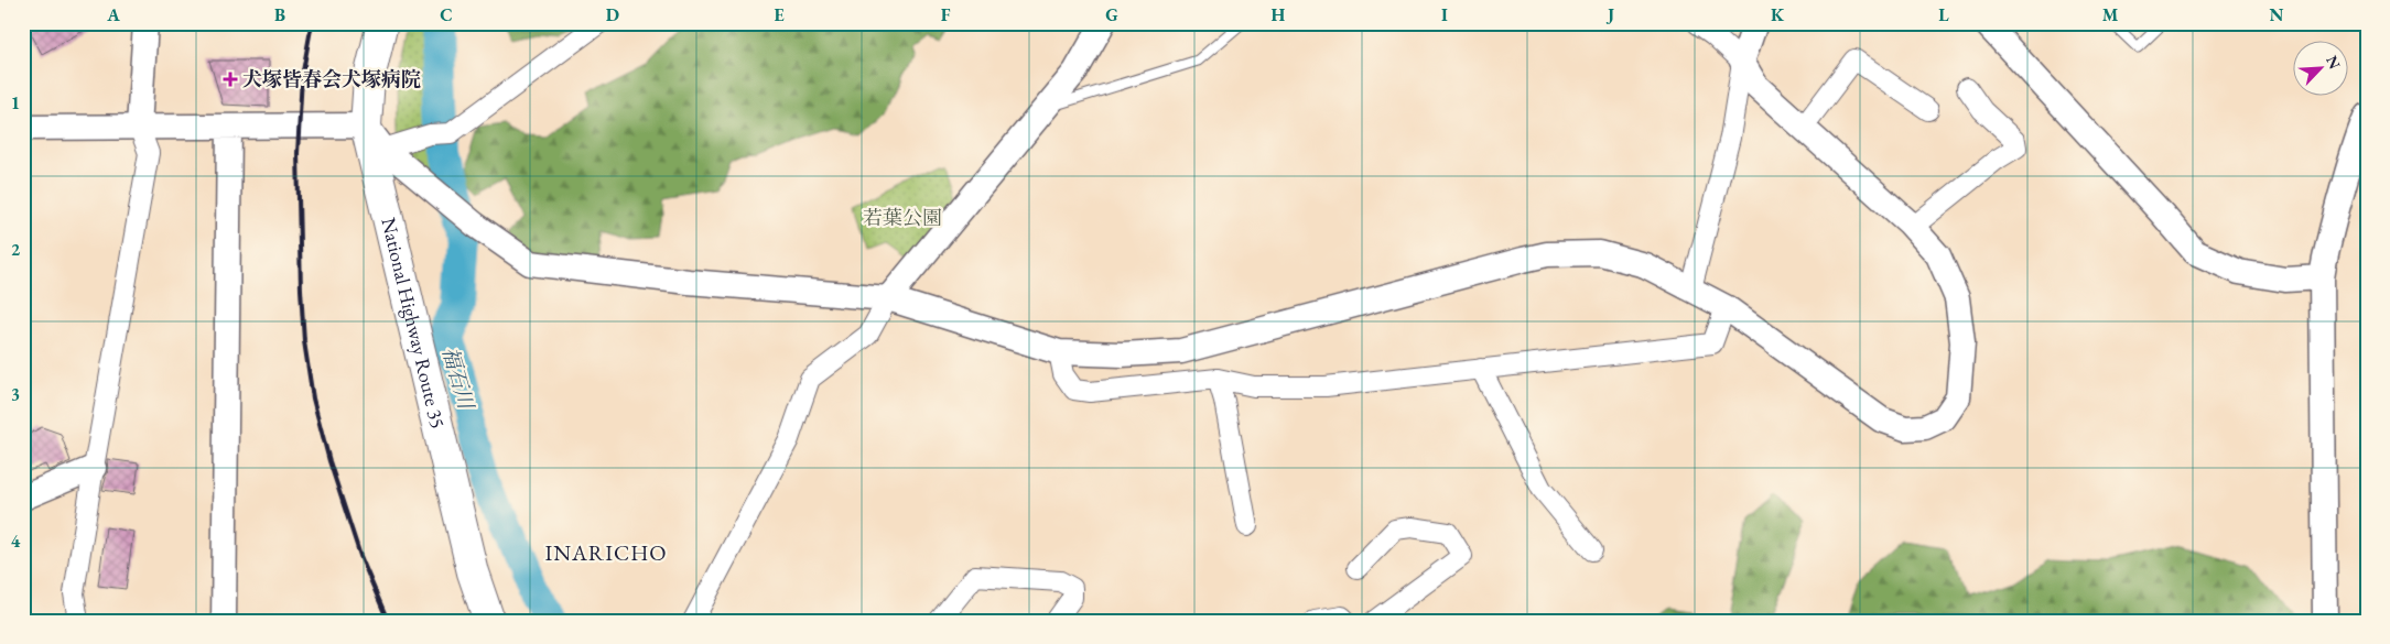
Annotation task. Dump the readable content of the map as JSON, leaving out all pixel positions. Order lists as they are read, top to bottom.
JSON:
{
  "streets": {
    "highway": ["National Highway Route 35"]
  },
  "districts": ["INARICHO"],
  "water": ["福石川"],
  "parks": ["若葉公園"],
  "places": {
    "health": ["犬塚皆春会犬塚病院"]
  },
  "north": "top right",
  "grid": {
    "columns": [
      "A",
      "B",
      "C",
      "D",
      "E",
      "F",
      "G",
      "H",
      "I",
      "J",
      "K",
      "L",
      "M",
      "N"
    ],
    "rows": [
      "1",
      "2",
      "3",
      "4"
    ]
  }
}
